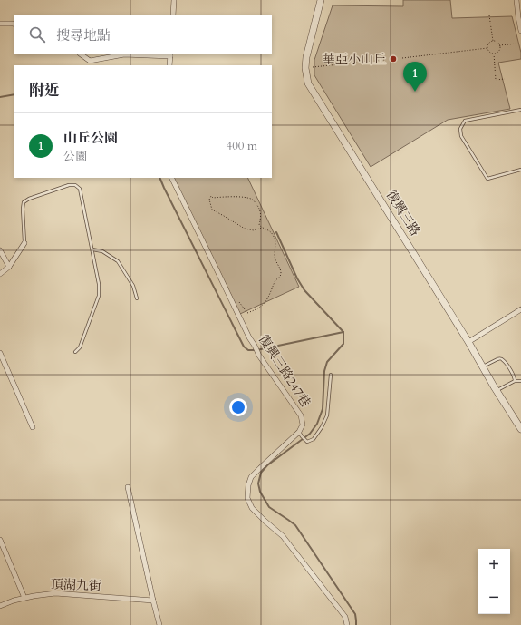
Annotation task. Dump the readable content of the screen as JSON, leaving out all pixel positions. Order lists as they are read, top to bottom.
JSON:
{
  "streets": {
    "street": ["復興三路", "復興三路247巷", "頂湖九街"]
  },
  "places": ["華亞小山丘"],
  "page": {
    "search": "搜尋地點",
    "pins": "1",
    "heading": "附近",
    "list": [
      {
        "mark": "1",
        "name": "山丘公園",
        "note": "公園",
        "value": "400 m"
      }
    ],
    "map_buttons": ["+", "−"]
  }
}
